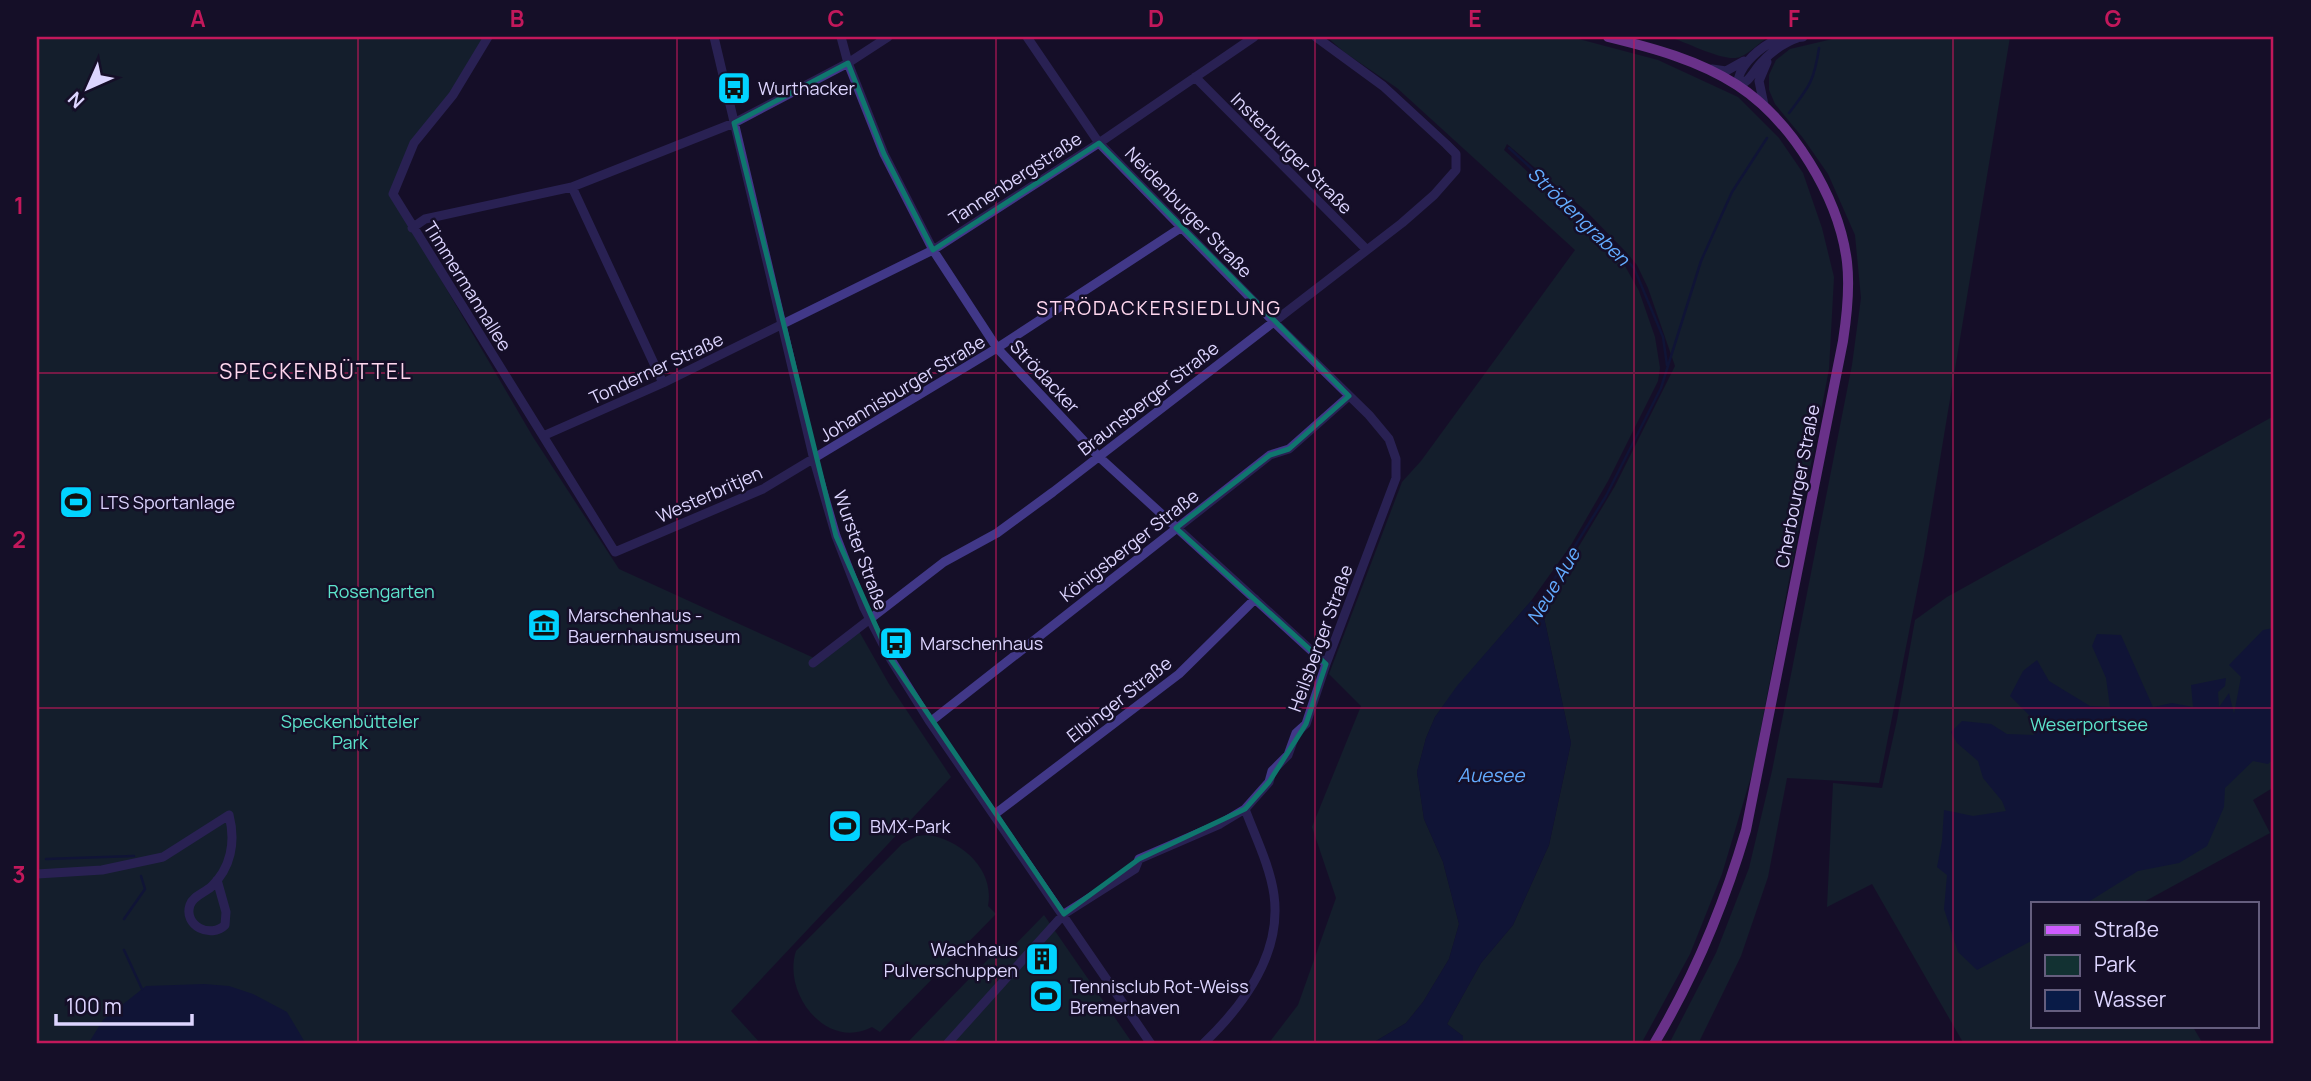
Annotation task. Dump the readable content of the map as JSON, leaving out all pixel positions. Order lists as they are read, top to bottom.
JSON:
{
  "streets": {
    "main road": ["Cherbourger Straße"],
    "street": [
      "Insterburger Straße",
      "Tannenbergstraße",
      "Neidenburger Straße",
      "Timmermannallee",
      "Tonderner Straße",
      "Strödacker",
      "Johannisburger Straße",
      "Braunsberger Straße",
      "Westerbritjen",
      "Königsberger Straße",
      "Wurster Straße",
      "Heilsberger Straße",
      "Elbinger Straße"
    ]
  },
  "crossings": [
    ["Insterburger Straße", "Tannenbergstraße"],
    ["Insterburger Straße", "Braunsberger Straße"],
    ["Tannenbergstraße", "Neidenburger Straße"],
    ["Tannenbergstraße", "Tonderner Straße"],
    ["Tannenbergstraße", "Strödacker"],
    ["Tannenbergstraße", "Wurster Straße"],
    ["Neidenburger Straße", "Johannisburger Straße"],
    ["Neidenburger Straße", "Braunsberger Straße"],
    ["Neidenburger Straße", "Königsberger Straße"],
    ["Neidenburger Straße", "Heilsberger Straße"],
    ["Timmermannallee", "Tonderner Straße"],
    ["Timmermannallee", "Westerbritjen"],
    ["Tonderner Straße", "Wurster Straße"],
    ["Strödacker", "Johannisburger Straße"],
    ["Strödacker", "Braunsberger Straße"],
    ["Strödacker", "Königsberger Straße"],
    ["Strödacker", "Heilsberger Straße"],
    ["Strödacker", "Elbinger Straße"],
    ["Johannisburger Straße", "Westerbritjen"],
    ["Johannisburger Straße", "Wurster Straße"],
    ["Braunsberger Straße", "Wurster Straße"],
    ["Westerbritjen", "Wurster Straße"],
    ["Königsberger Straße", "Wurster Straße"],
    ["Wurster Straße", "Heilsberger Straße"],
    ["Wurster Straße", "Elbinger Straße"]
  ],
  "districts": ["STRÖDACKERSIEDLUNG", "SPECKENBÜTTEL"],
  "water": ["Strödengraben", "Neue Aue", "Auesee"],
  "parks": ["Rosengarten", "Speckenbütteler Park", "Weserportsee"],
  "places": {
    "bus stop": ["Wurthacker", "Marschenhaus"],
    "sports": ["LTS Sportanlage", "BMX-Park", "Tennisclub Rot-Weiss Bremerhaven"],
    "museum": ["Marschenhaus - Bauernhausmuseum"],
    "building": ["Wachhaus Pulverschuppen"]
  },
  "legend": ["Straße", "Park", "Wasser"],
  "scale_bar": "100 m",
  "north": "bottom left",
  "grid": {
    "columns": [
      "A",
      "B",
      "C",
      "D",
      "E",
      "F",
      "G"
    ],
    "rows": ["1", "2", "3"]
  }
}
